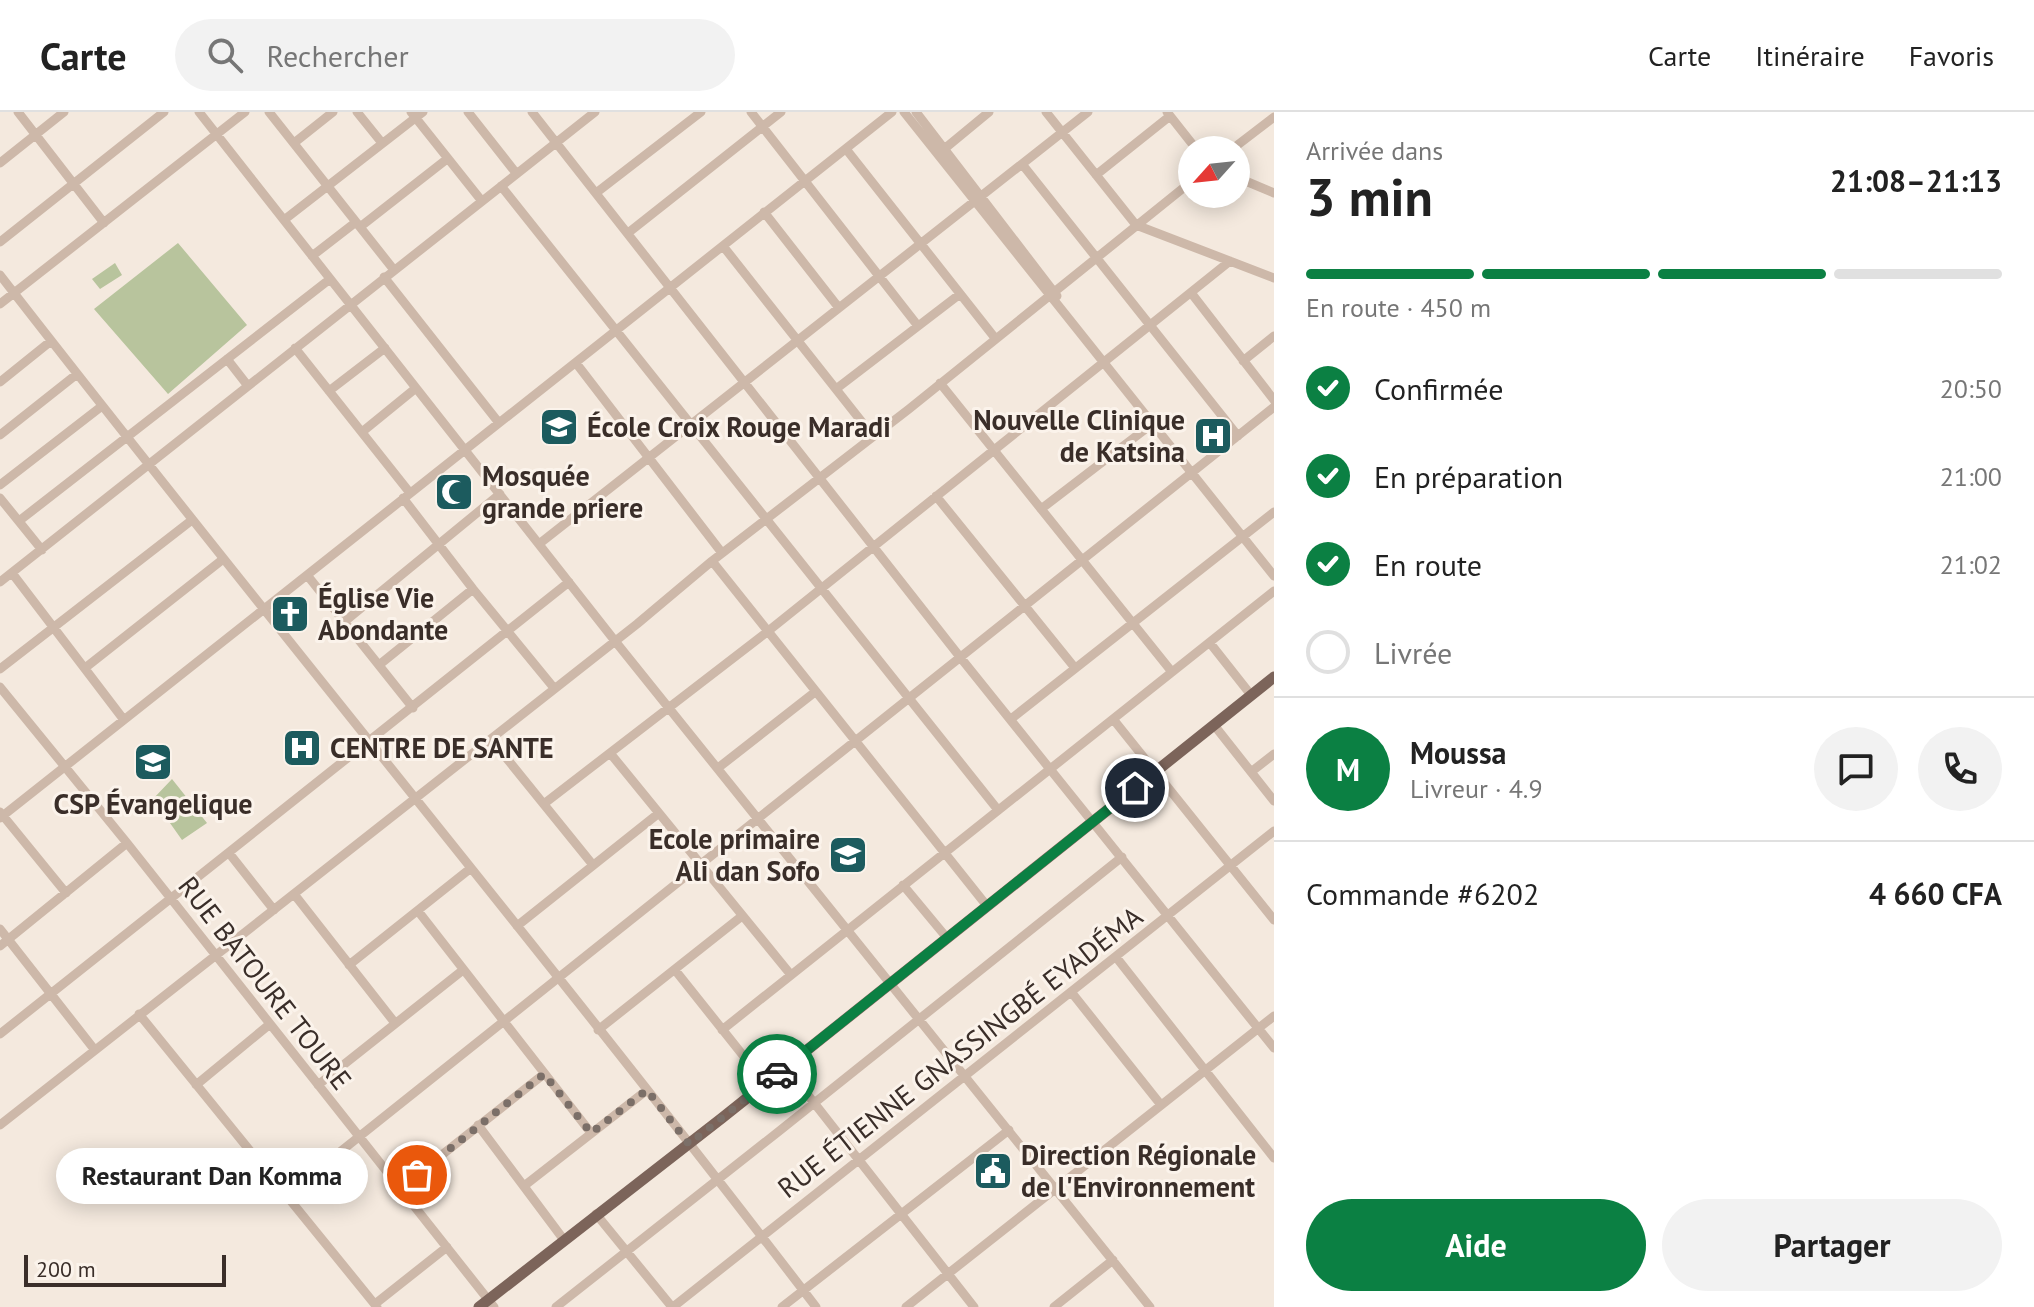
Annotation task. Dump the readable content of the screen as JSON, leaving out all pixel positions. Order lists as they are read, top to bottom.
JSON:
{
  "streets": {
    "street": ["RUE BATOURE TOURE", "RUE ÉTIENNE GNASSINGBÉ EYADÉMA"]
  },
  "places": {
    "school or university": ["École Croix Rouge Maradi", "CSP Évangelique", "Ecole primaire Ali dan Sofo"],
    "hospital": ["Nouvelle Clinique de Katsina", "CENTRE DE SANTE"],
    "mosque": ["Mosquée grande priere"],
    "church": ["Église Vie Abondante"],
    "public building": ["Direction Régionale de l'Environnement"],
    "other": ["Restaurant Dan Komma"]
  },
  "scale_bar": "200 m",
  "north": "bottom left",
  "page": {
    "header": "Carte",
    "search": "Rechercher",
    "nav": ["Carte", "Itinéraire", "Favoris"],
    "heading": ["3 min", "Arrivée dans", "21:08–21:13"],
    "panel": [
      "Moussa",
      "Livreur · 4.9",
      "Commande #6202",
      "4 660 CFA"
    ],
    "bar": "En route · 450 m",
    "list": [
      ["Confirmée", "20:50"],
      ["En préparation", "21:00"],
      ["En route", "21:02"],
      "Livrée"
    ],
    "round": "M",
    "bubble": "Restaurant Dan Komma",
    "buttons": ["Aide", "Partager"],
    "scale": "200 m"
  }
}
